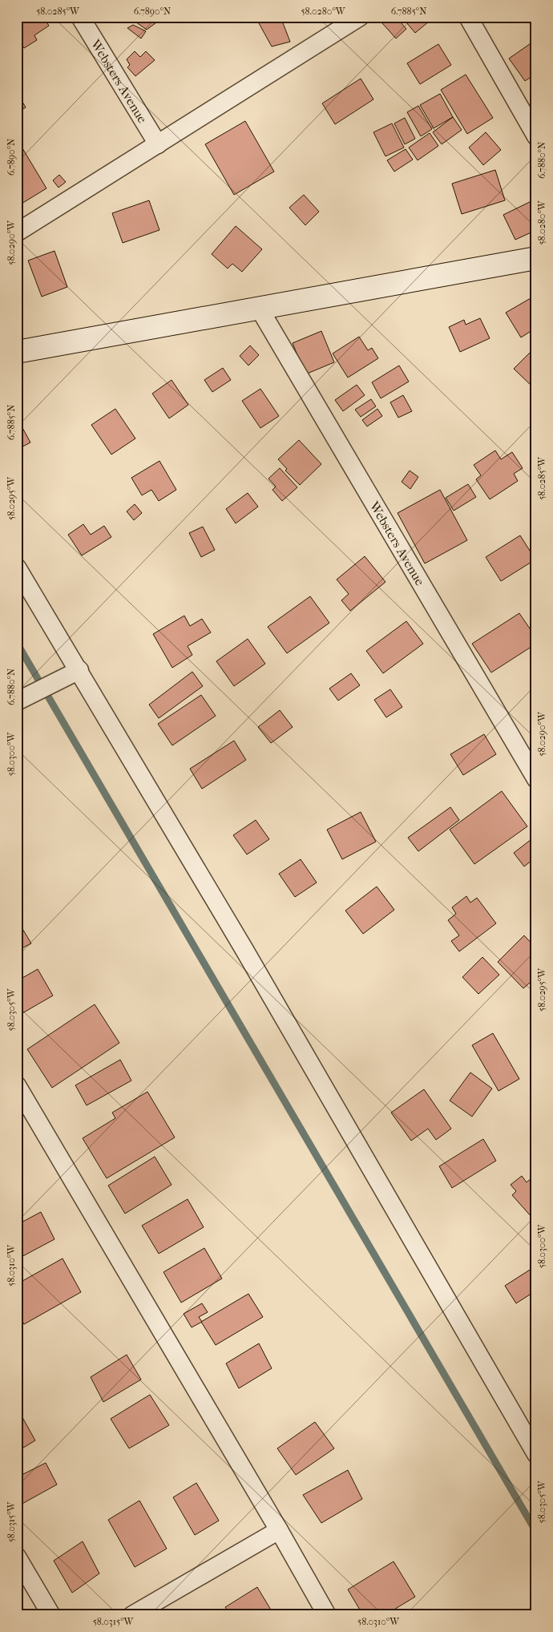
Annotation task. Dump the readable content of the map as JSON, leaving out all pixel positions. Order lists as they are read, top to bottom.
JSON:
{
  "streets": {
    "street": ["Websters Avenue"]
  },
  "coordinates": [
    "58.0285°W",
    "6.7890°N",
    "58.0280°W",
    "6.7885°N",
    "6.7880°N",
    "58.0290°W",
    "58.0295°W",
    "58.0300°W",
    "58.0305°W",
    "58.0310°W",
    "58.0315°W"
  ]
}
